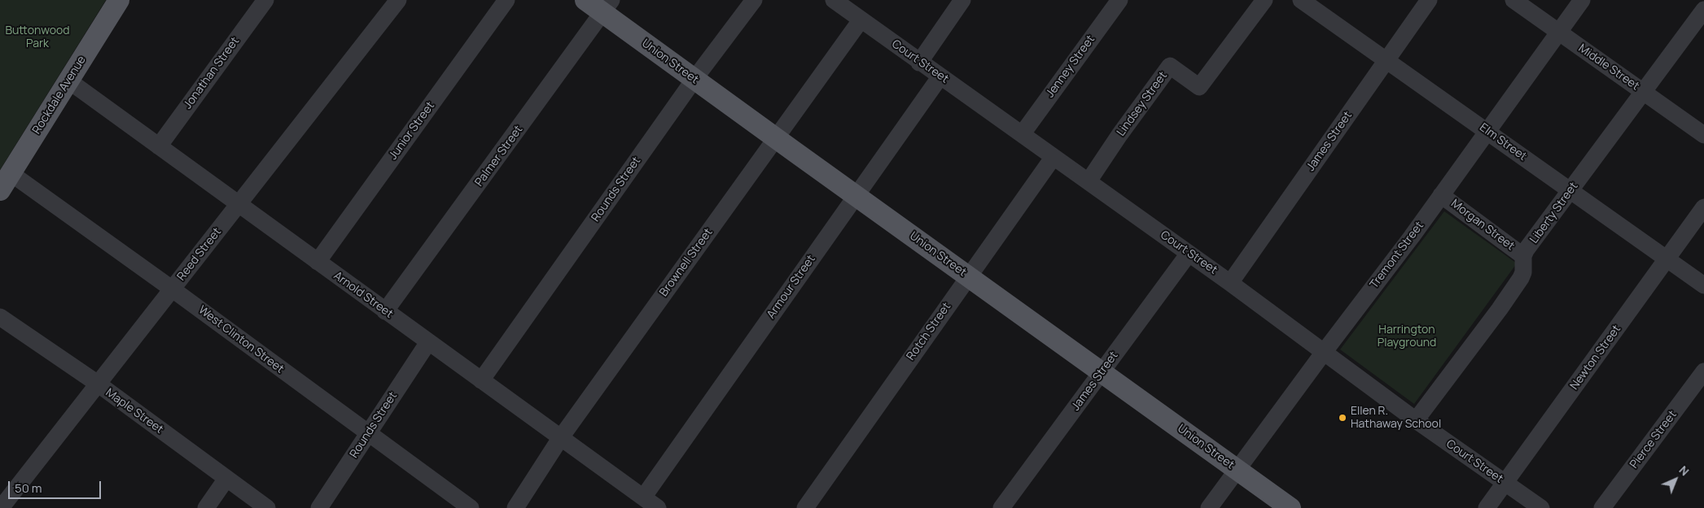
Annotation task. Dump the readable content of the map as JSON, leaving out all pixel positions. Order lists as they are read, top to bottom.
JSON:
{
  "streets": {
    "main road": ["Union Street", "Rockdale Avenue"],
    "street": [
      "Court Street",
      "Jenney Street",
      "Middle Street",
      "Jonathan Street",
      "Lindsey Street",
      "Junior Street",
      "James Street",
      "Elm Street",
      "Palmer Street",
      "Rounds Street",
      "Liberty Street",
      "Morgan Street",
      "Reed Street",
      "Tremont Street",
      "Brownell Street",
      "Armour Street",
      "Arnold Street",
      "Rotch Street",
      "West Clinton Street",
      "Newton Street",
      "Maple Street",
      "Pierce Street"
    ]
  },
  "crossings": [
    ["Union Street", "James Street"],
    ["Union Street", "Palmer Street"],
    ["Union Street", "Rounds Street"],
    ["Union Street", "Tremont Street"],
    ["Union Street", "Brownell Street"],
    ["Union Street", "Armour Street"],
    ["Union Street", "Rotch Street"],
    ["Court Street", "Jenney Street"],
    ["Court Street", "Lindsey Street"],
    ["Court Street", "James Street"],
    ["Court Street", "Tremont Street"],
    ["Court Street", "Brownell Street"],
    ["Court Street", "Armour Street"],
    ["Court Street", "Rotch Street"],
    ["Court Street", "Newton Street"],
    ["Middle Street", "Liberty Street"],
    ["Middle Street", "Tremont Street"],
    ["Jonathan Street", "Arnold Street"],
    ["Rockdale Avenue", "Arnold Street"],
    ["Rockdale Avenue", "West Clinton Street"],
    ["Junior Street", "Arnold Street"],
    ["James Street", "Elm Street"],
    ["Elm Street", "Liberty Street"],
    ["Elm Street", "Tremont Street"],
    ["Elm Street", "Newton Street"],
    ["Palmer Street", "Arnold Street"],
    ["Rounds Street", "Arnold Street"],
    ["Rounds Street", "West Clinton Street"],
    ["Liberty Street", "Morgan Street"],
    ["Morgan Street", "Tremont Street"],
    ["Reed Street", "Arnold Street"],
    ["Reed Street", "West Clinton Street"],
    ["Reed Street", "Maple Street"],
    ["Brownell Street", "Arnold Street"],
    ["Armour Street", "Arnold Street"]
  ],
  "parks": ["Buttonwood Park", "Harrington Playground"],
  "places": ["Ellen R. Hathaway School"],
  "scale_bar": "50 m",
  "north": "top right"
}
